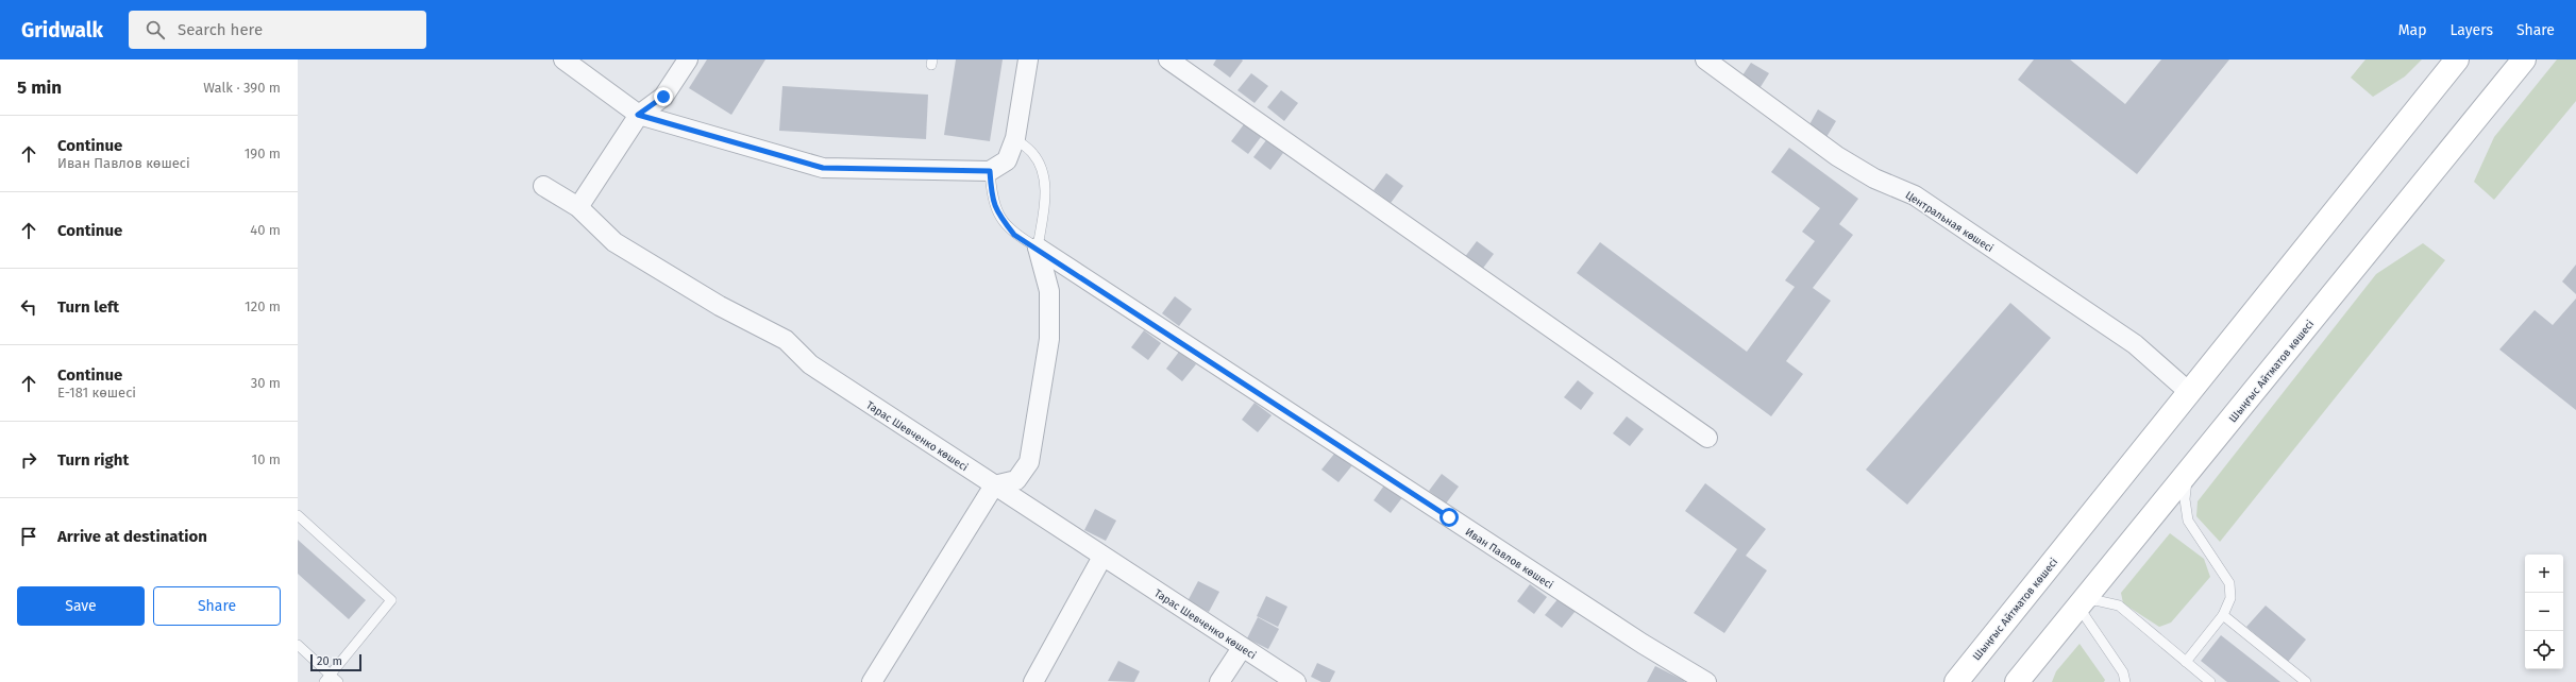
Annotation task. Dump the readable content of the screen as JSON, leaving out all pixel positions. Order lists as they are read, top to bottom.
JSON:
{
  "streets": {
    "main road": ["Шыңғыс Айтматов көшесі"],
    "street": ["Центральная көшесі", "Тарас Шевченко көшесі", "Иван Павлов көшесі"]
  },
  "crossings": [
    ["Центральная көшесі", "Шыңғыс Айтматов көшесі"]
  ],
  "scale_bar": "20 m",
  "page": {
    "header": "Gridwalk",
    "search": "Search here",
    "nav": ["Map", "Layers", "Share"],
    "heading": ["5 min", "Walk · 390 m"],
    "list": [
      ["Continue", "Иван Павлов көшесі", "190 m"],
      ["Continue", "40 m"],
      ["Turn left", "120 m"],
      ["Continue", "Е-181 көшесі", "30 m"],
      ["Turn right", "10 m"],
      "Arrive at destination"
    ],
    "map_buttons": ["+", "−"],
    "buttons": ["Save", "Share"],
    "scale": "20 m"
  }
}
